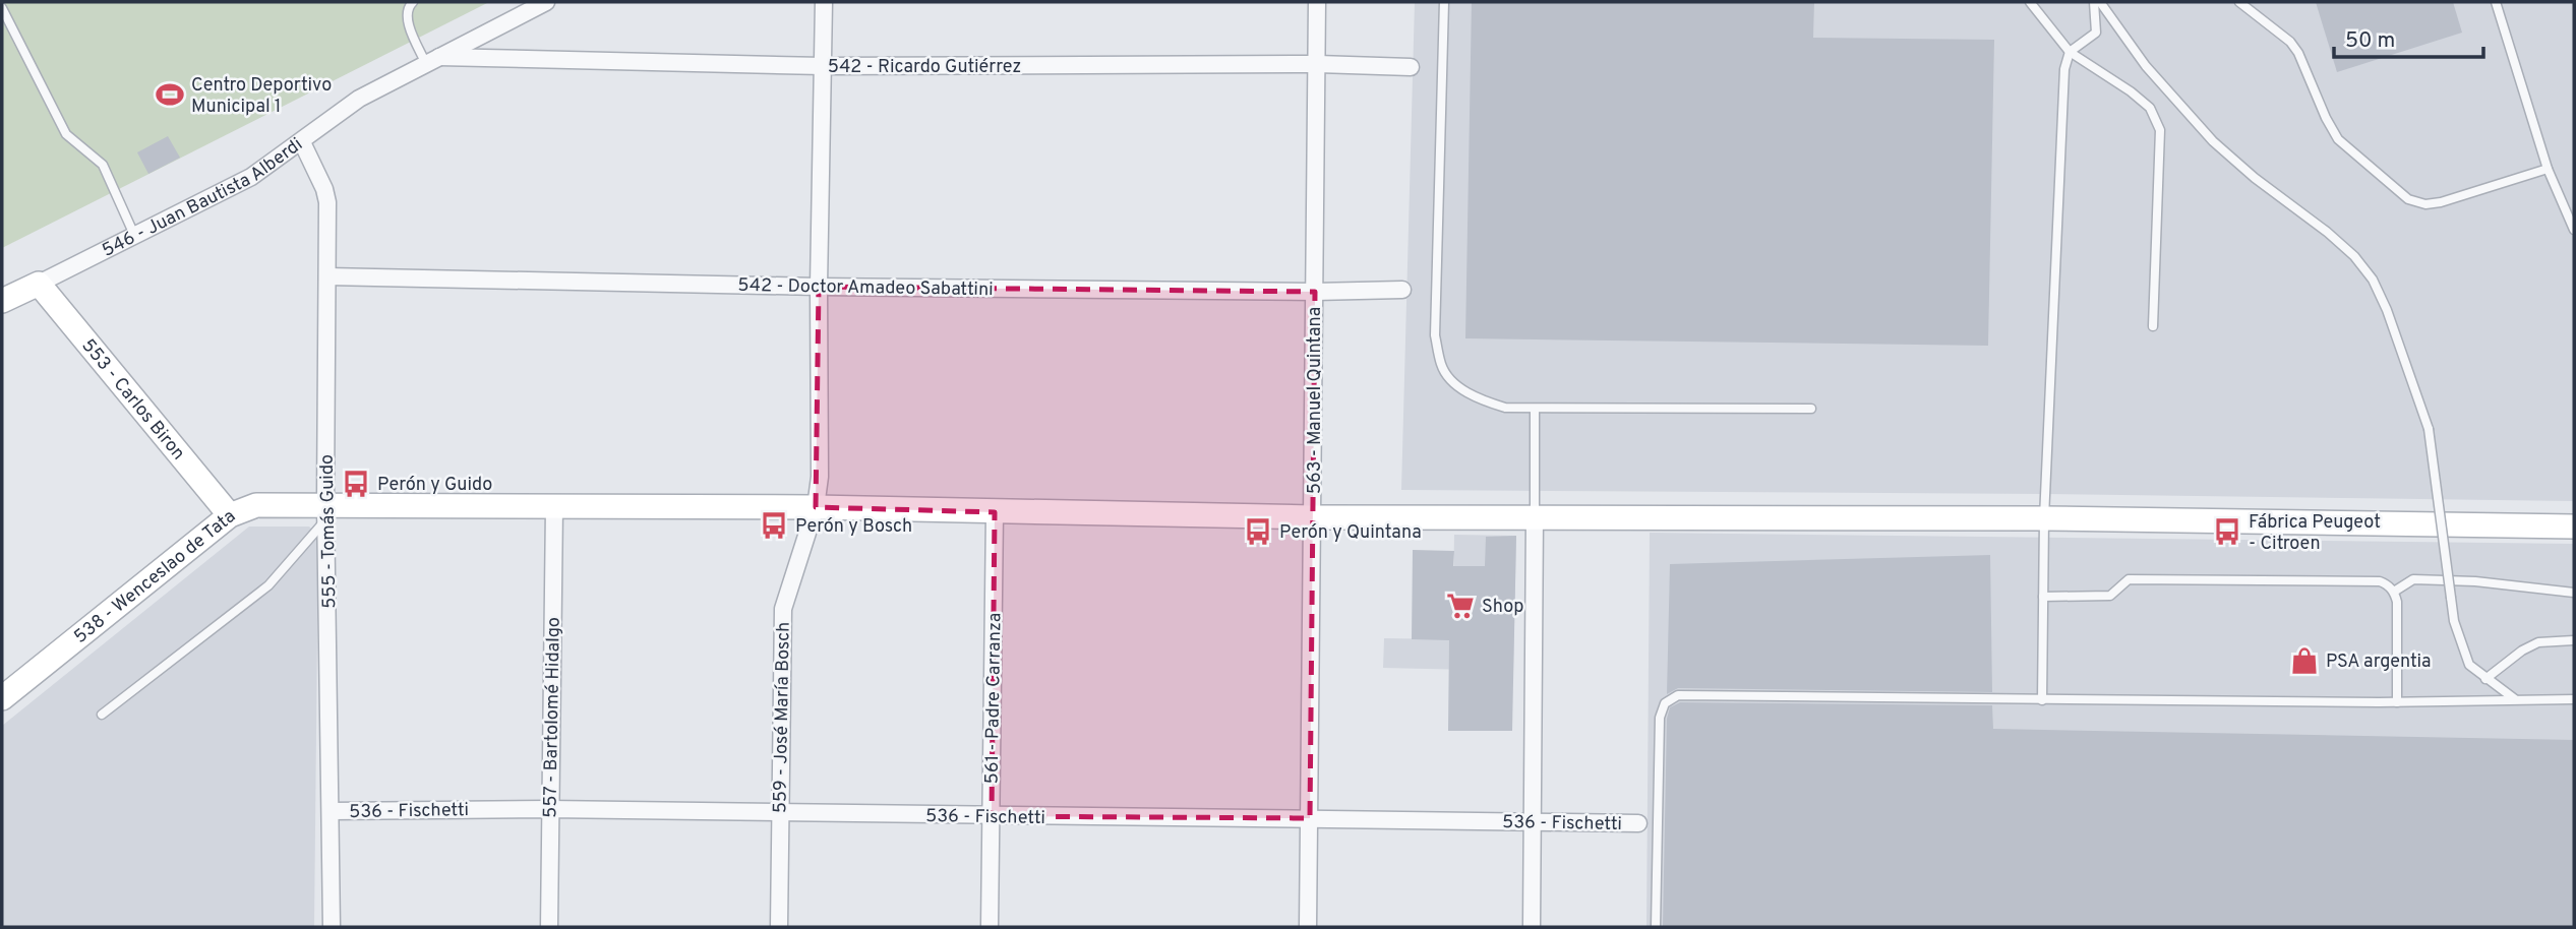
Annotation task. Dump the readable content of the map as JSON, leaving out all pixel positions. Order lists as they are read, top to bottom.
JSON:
{
  "streets": {
    "street": [
      "542 - Ricardo Gutiérrez",
      "546 - Juan Bautista Alberdi",
      "542 - Doctor Amadeo Sabattini",
      "553 - Carlos Biron",
      "563 - Manuel Quintana",
      "555 - Tomás Guido",
      "538 - Wenceslao de Tata",
      "561 - Padre Carranza",
      "557 - Bartolomé Hidalgo",
      "559 - José María Bosch",
      "536 - Fischetti"
    ]
  },
  "crossings": [
    ["542 - Ricardo Gutiérrez", "546 - Juan Bautista Alberdi"],
    ["542 - Ricardo Gutiérrez", "563 - Manuel Quintana"],
    ["542 - Ricardo Gutiérrez", "559 - José María Bosch"],
    ["546 - Juan Bautista Alberdi", "553 - Carlos Biron"],
    ["546 - Juan Bautista Alberdi", "555 - Tomás Guido"],
    ["542 - Doctor Amadeo Sabattini", "563 - Manuel Quintana"],
    ["542 - Doctor Amadeo Sabattini", "555 - Tomás Guido"],
    ["542 - Doctor Amadeo Sabattini", "559 - José María Bosch"],
    ["553 - Carlos Biron", "538 - Wenceslao de Tata"],
    ["563 - Manuel Quintana", "538 - Wenceslao de Tata"],
    ["563 - Manuel Quintana", "536 - Fischetti"],
    ["555 - Tomás Guido", "538 - Wenceslao de Tata"],
    ["555 - Tomás Guido", "536 - Fischetti"],
    ["538 - Wenceslao de Tata", "561 - Padre Carranza"],
    ["538 - Wenceslao de Tata", "557 - Bartolomé Hidalgo"],
    ["538 - Wenceslao de Tata", "559 - José María Bosch"],
    ["561 - Padre Carranza", "536 - Fischetti"],
    ["557 - Bartolomé Hidalgo", "536 - Fischetti"],
    ["559 - José María Bosch", "536 - Fischetti"]
  ],
  "places": {
    "sports": ["Centro Deportivo Municipal 1"],
    "bus stop": [
      "Perón y Guido",
      "Perón y Bosch",
      "Perón y Quintana",
      "Fábrica Peugeot - Citroen"
    ],
    "supermarket": ["Shop"],
    "shop": ["PSA argentia"]
  },
  "scale_bar": "50 m"
}
